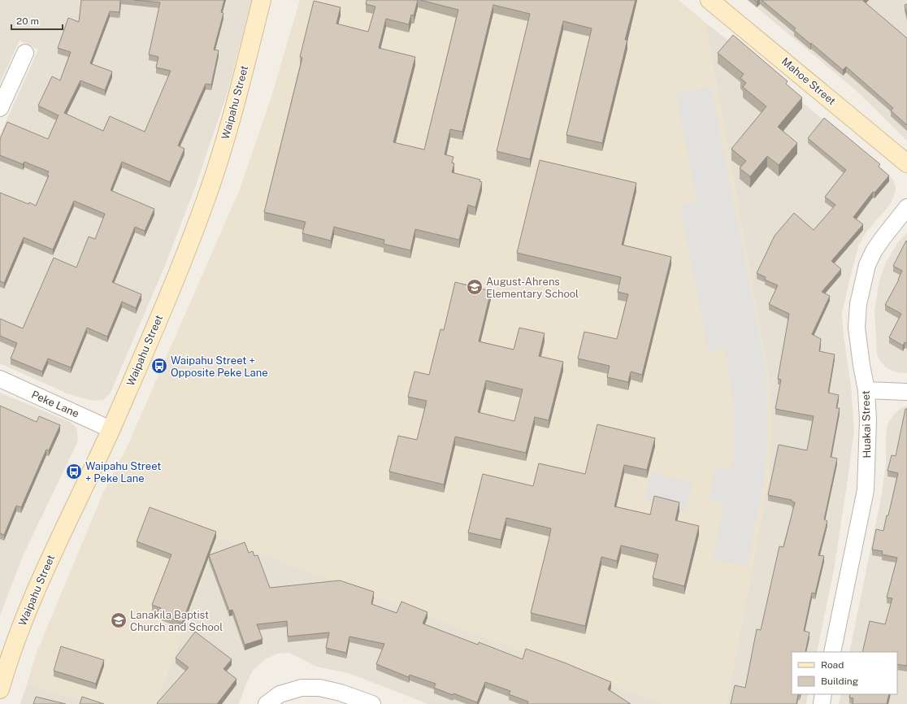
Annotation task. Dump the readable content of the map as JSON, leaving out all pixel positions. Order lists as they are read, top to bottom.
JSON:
{
  "streets": {
    "street": [
      "Mahoe Street",
      "Waipahu Street",
      "Peke Lane",
      "Huakai Street"
    ]
  },
  "crossings": [
    ["Waipahu Street", "Peke Lane"]
  ],
  "places": {
    "school or university": ["August-Ahrens Elementary School", "Lanakila Baptist Church and School"],
    "bus stop": ["Waipahu Street + Opposite Peke Lane", "Waipahu Street + Peke Lane"]
  },
  "legend": ["Road", "Building"],
  "scale_bar": "20 m"
}
